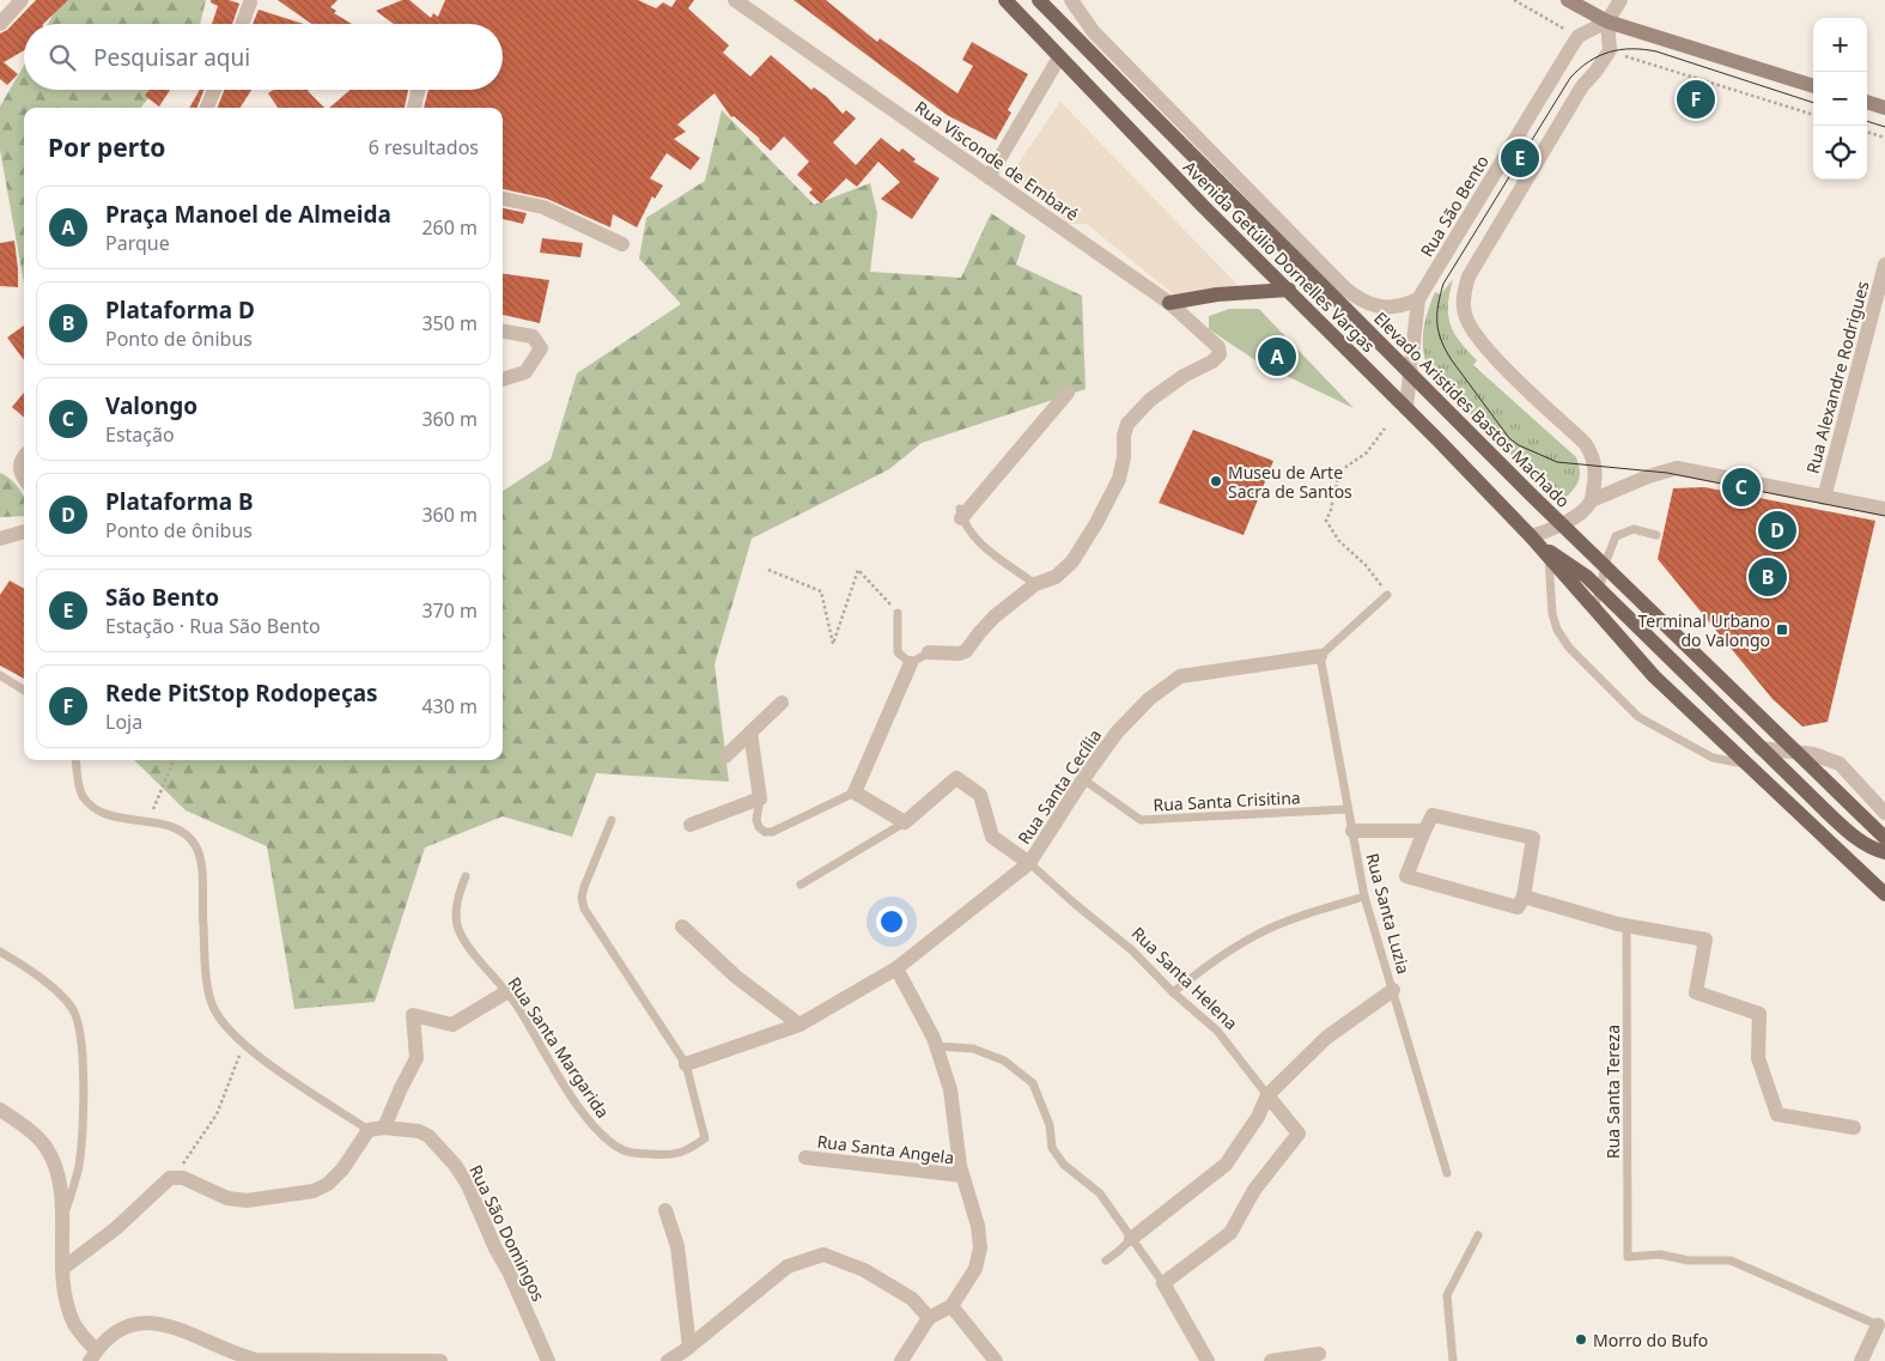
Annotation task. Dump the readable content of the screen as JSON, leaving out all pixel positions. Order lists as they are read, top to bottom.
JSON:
{
  "streets": {
    "main road": ["Avenida Getúlio Dornelles Vargas", "Elevado Aristides Bastos Machado"],
    "street": [
      "Rua Visconde de Embaré",
      "Rua São Bento",
      "Rua Alexandre Rodrigues",
      "Rua Santa Cecília",
      "Rua Santa Helena",
      "Rua Santa Angela",
      "Rua São Domingos"
    ],
    "lane": [
      "Rua Santa Crisitina",
      "Rua Santa Luzia",
      "Rua Santa Margarida",
      "Rua Santa Tereza"
    ]
  },
  "crossings": [
    ["Rua São Bento", "Avenida Getúlio Dornelles Vargas"],
    ["Rua Santa Cecília", "Rua Santa Crisitina"],
    ["Rua Santa Cecília", "Rua Santa Luzia"],
    ["Rua Santa Cecília", "Rua Santa Helena"],
    ["Rua Santa Cecília", "Rua Santa Margarida"],
    ["Rua Santa Crisitina", "Rua Santa Luzia"]
  ],
  "places": {
    "other": ["Museu de Arte Sacra de Santos", "Morro do Bufo"],
    "transit": ["Terminal Urbano do Valongo"]
  },
  "page": {
    "map_buttons": ["+", "−"],
    "search": "Pesquisar aqui",
    "pins": [
      "F",
      "E",
      "A",
      "C",
      "D",
      "B"
    ],
    "heading": ["Por perto", "6 resultados"],
    "list": [
      {
        "mark": "A",
        "name": "Praça Manoel de Almeida",
        "note": "Parque",
        "value": "260 m"
      },
      {
        "mark": "B",
        "name": "Plataforma D",
        "note": "Ponto de ônibus",
        "value": "350 m"
      },
      {
        "mark": "C",
        "name": "Valongo",
        "note": "Estação",
        "value": "360 m"
      },
      {
        "mark": "D",
        "name": "Plataforma B",
        "note": "Ponto de ônibus",
        "value": "360 m"
      },
      {
        "mark": "E",
        "name": "São Bento",
        "note": "Estação · Rua São Bento",
        "value": "370 m"
      },
      {
        "mark": "F",
        "name": "Rede PitStop Rodopeças",
        "note": "Loja",
        "value": "430 m"
      }
    ]
  }
}
